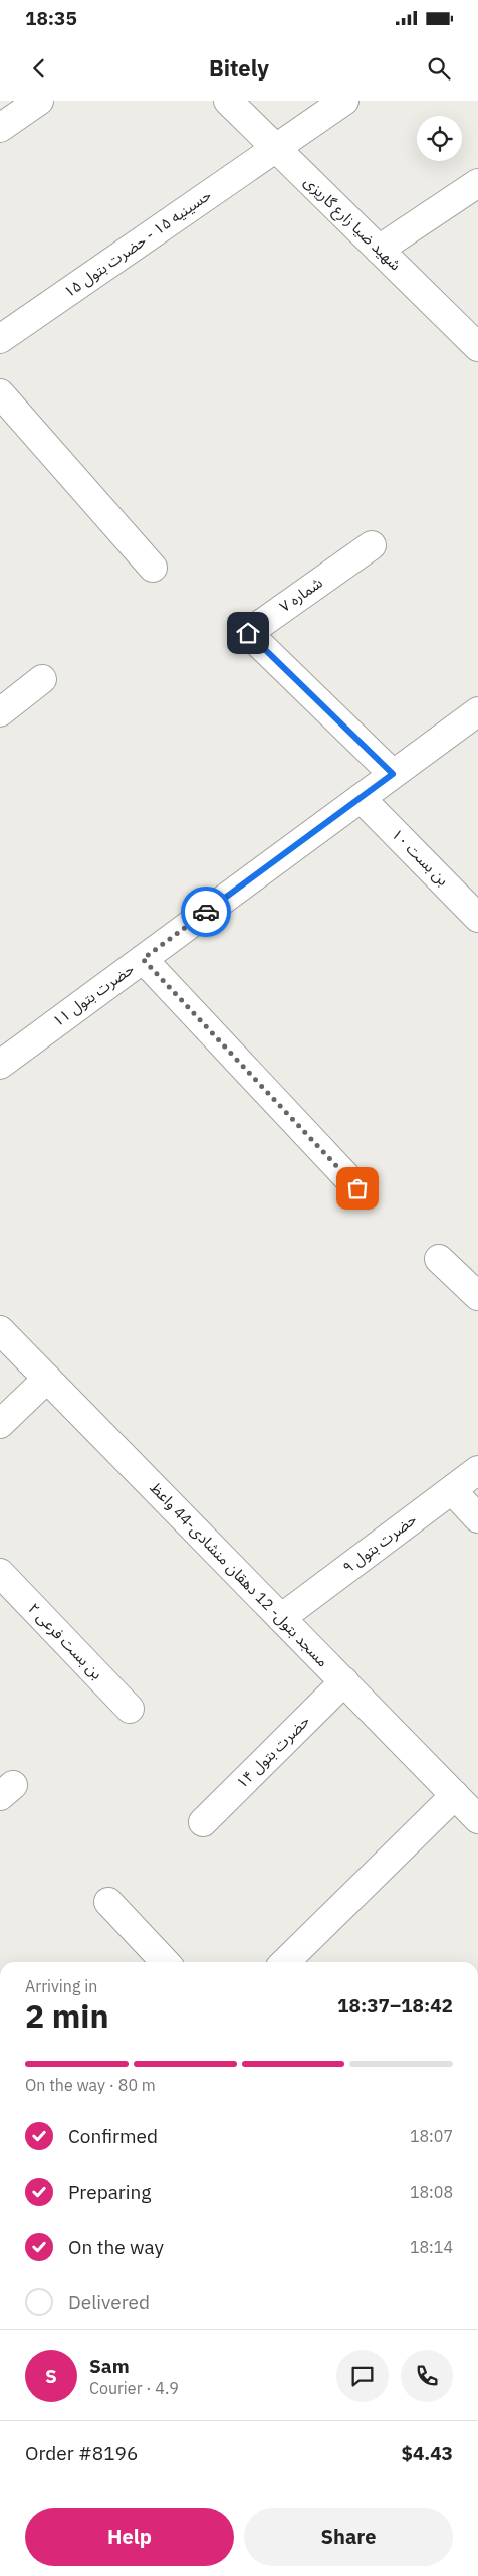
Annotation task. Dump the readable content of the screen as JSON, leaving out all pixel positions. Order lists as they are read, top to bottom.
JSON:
{
  "streets": {
    "street": [
      "شهید ضیا زارع گاریزی",
      "حسینیه ۱۵ - حضرت بتول ۱۵",
      "شماره ۷",
      "بن بست ۱۰",
      "حضرت بتول ۱۱",
      "حضرت بتول ۹",
      "مسجد بتول- 12 دهقان منشادی-44 واعظ",
      "بن بست فرعی ۲",
      "حضرت بتول ۱۴"
    ]
  },
  "crossings": [
    ["شهید ضیا زارع گاریزی", "حسینیه ۱۵ - حضرت بتول ۱۵"],
    ["شماره ۷", "حضرت بتول ۱۱"],
    ["بن بست ۱۰", "حضرت بتول ۱۱"],
    ["حضرت بتول ۹", "مسجد بتول- 12 دهقان منشادی-44 واعظ"],
    ["مسجد بتول- 12 دهقان منشادی-44 واعظ", "حضرت بتول ۱۴"]
  ],
  "page": {
    "status": "18:35",
    "header": "Bitely",
    "heading": ["2 min", "Arriving in", "18:37–18:42"],
    "panel": [
      "Sam",
      "Courier · 4.9",
      "Order #8196",
      "$4.43"
    ],
    "bar": "On the way · 80 m",
    "list": [
      ["Confirmed", "18:07"],
      ["Preparing", "18:08"],
      ["On the way", "18:14"],
      "Delivered"
    ],
    "round": "S",
    "buttons": ["Help", "Share"]
  }
}
